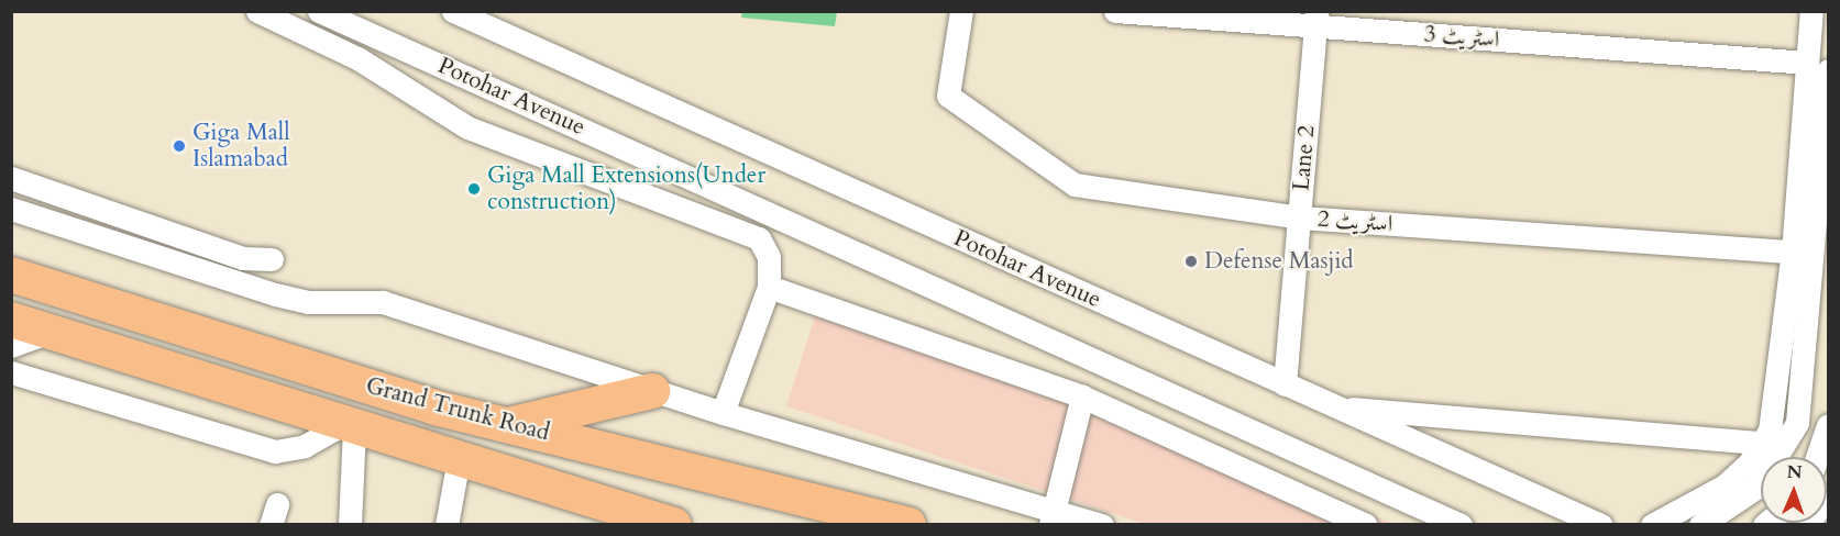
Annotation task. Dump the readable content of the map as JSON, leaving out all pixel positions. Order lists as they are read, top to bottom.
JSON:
{
  "streets": {
    "highway": ["Grand Trunk Road"],
    "street": [
      "اسٹریٹ 3",
      "Potohar Avenue",
      "Lane 2",
      "اسٹریٹ 2"
    ]
  },
  "crossings": [
    ["اسٹریٹ 3", "Lane 2"],
    ["Potohar Avenue", "Lane 2"],
    ["Lane 2", "اسٹریٹ 2"]
  ],
  "places": ["Giga Mall Islamabad", "Giga Mall Extensions(Under construction)", "Defense Masjid"],
  "north": "top"
}
